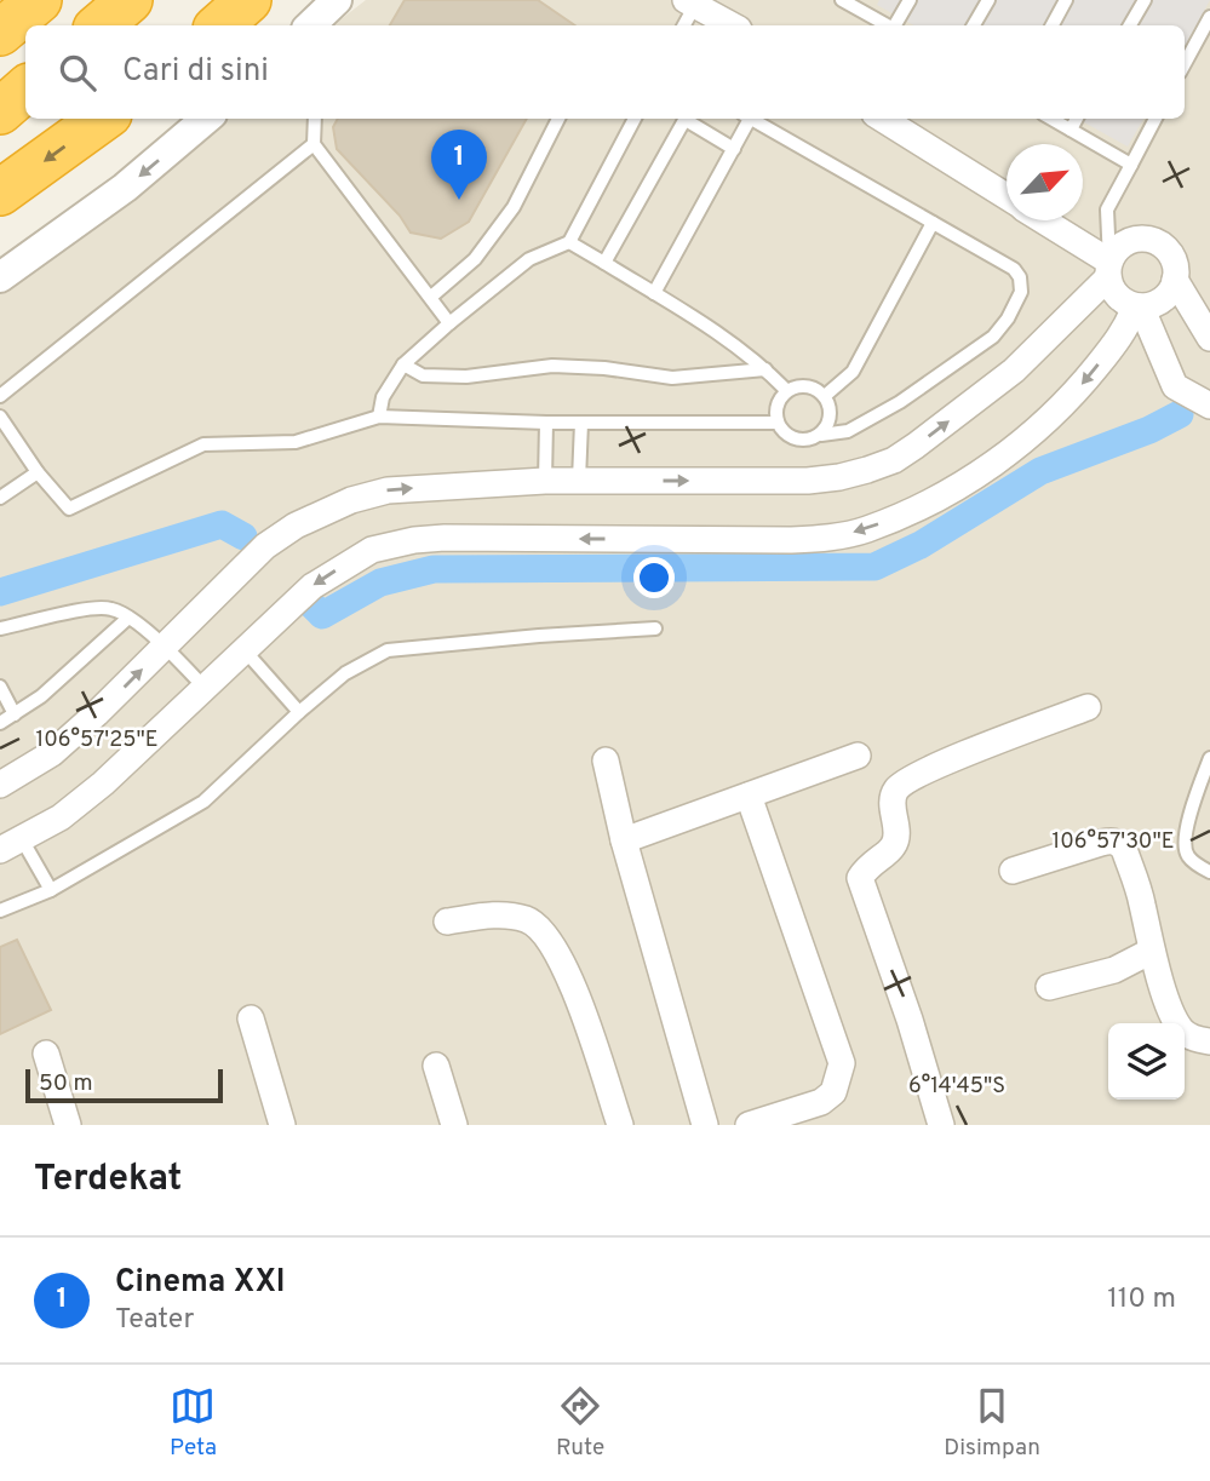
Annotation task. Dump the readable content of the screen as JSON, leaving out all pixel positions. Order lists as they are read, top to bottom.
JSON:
{
  "scale_bar": "50 m",
  "north": "top right",
  "page": {
    "search": "Cari di sini",
    "pins": "1",
    "scale": "50 m",
    "heading": "Terdekat",
    "list": [
      {
        "mark": "1",
        "name": "Cinema XXI",
        "note": "Teater",
        "value": "110 m"
      }
    ],
    "nav": ["Peta", "Rute", "Disimpan"]
  },
  "coordinates": ["106°57'25\"E", "106°57'30\"E", "6°14'45\"S"]
}
